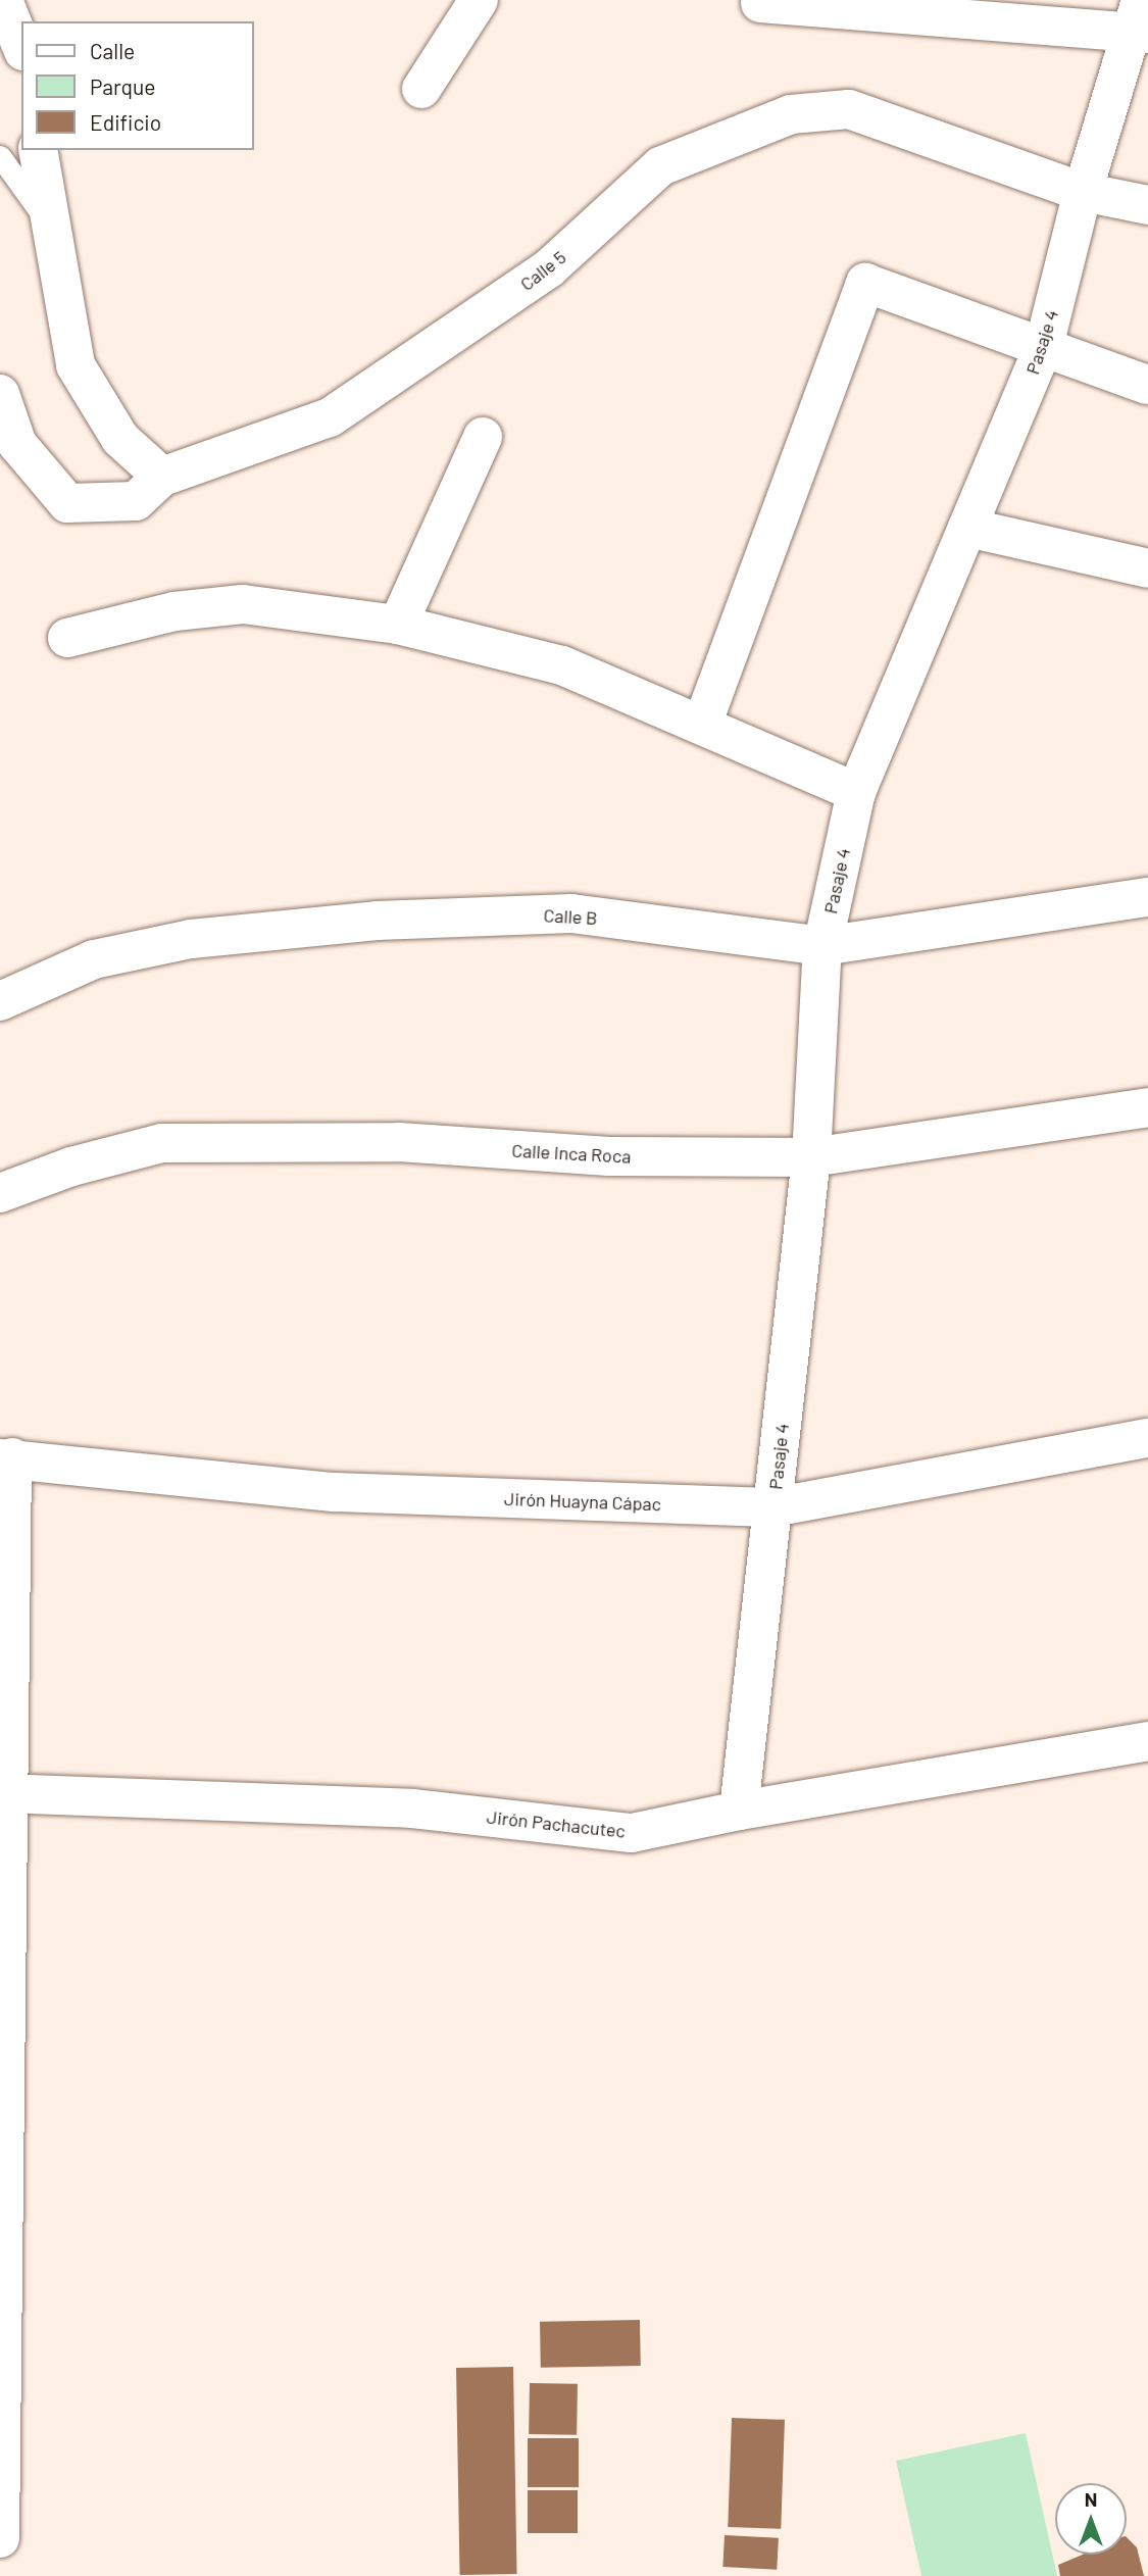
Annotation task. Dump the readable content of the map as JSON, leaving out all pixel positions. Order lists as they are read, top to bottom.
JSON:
{
  "streets": {
    "street": [
      "Calle 5",
      "Pasaje 4",
      "Calle B",
      "Calle Inca Roca",
      "Jirón Huayna Cápac",
      "Jirón Pachacutec"
    ]
  },
  "crossings": [
    ["Calle 5", "Pasaje 4"],
    ["Pasaje 4", "Calle B"],
    ["Pasaje 4", "Calle Inca Roca"],
    ["Pasaje 4", "Jirón Huayna Cápac"],
    ["Pasaje 4", "Jirón Pachacutec"]
  ],
  "legend": ["Calle", "Parque", "Edificio"],
  "north": "top"
}
